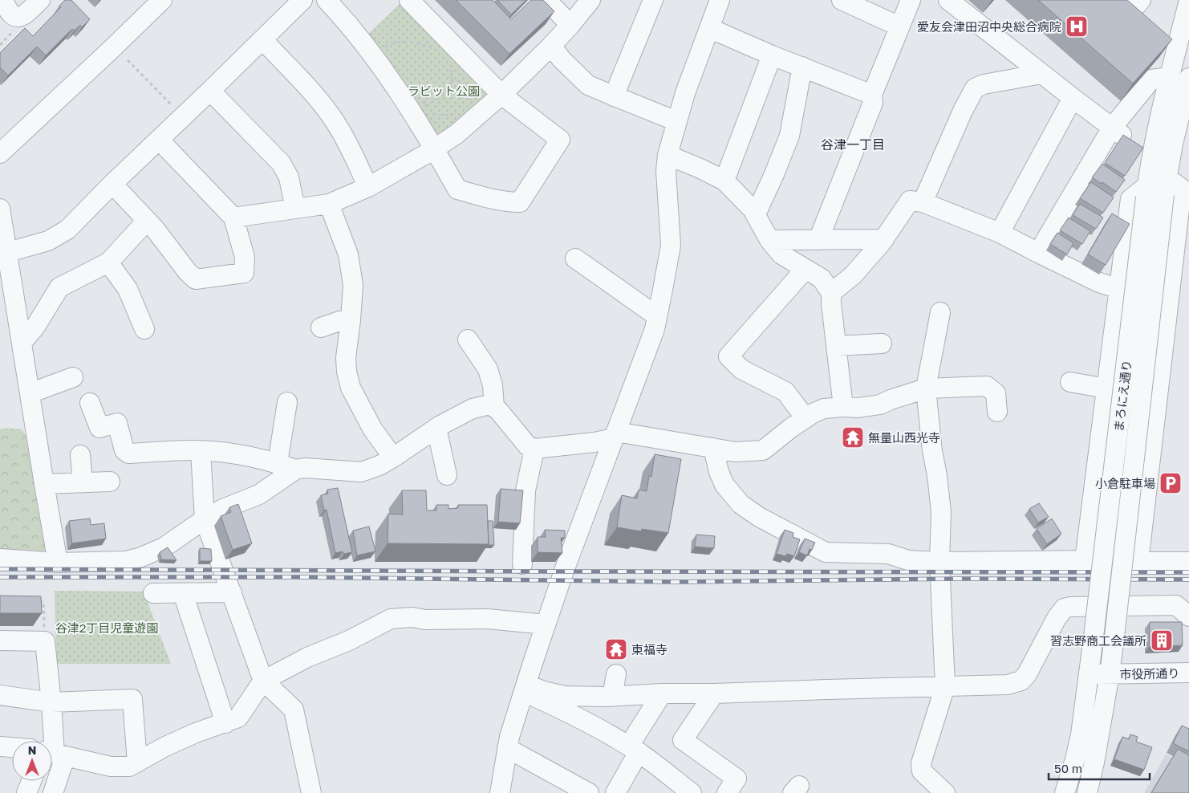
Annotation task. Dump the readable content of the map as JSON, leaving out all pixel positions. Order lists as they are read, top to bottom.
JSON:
{
  "streets": {
    "street": ["まろにえ通り", "市役所通り"]
  },
  "crossings": [
    ["まろにえ通り", "市役所通り"]
  ],
  "districts": ["谷津一丁目"],
  "parks": ["ラビット公園", "谷津2丁目児童遊園"],
  "places": {
    "hospital": ["愛友会津田沼中央総合病院"],
    "temple": ["無量山西光寺", "東福寺"],
    "parking": ["小倉駐車場"],
    "building": ["習志野商工会議所"]
  },
  "scale_bar": "50 m",
  "north": "top"
}
